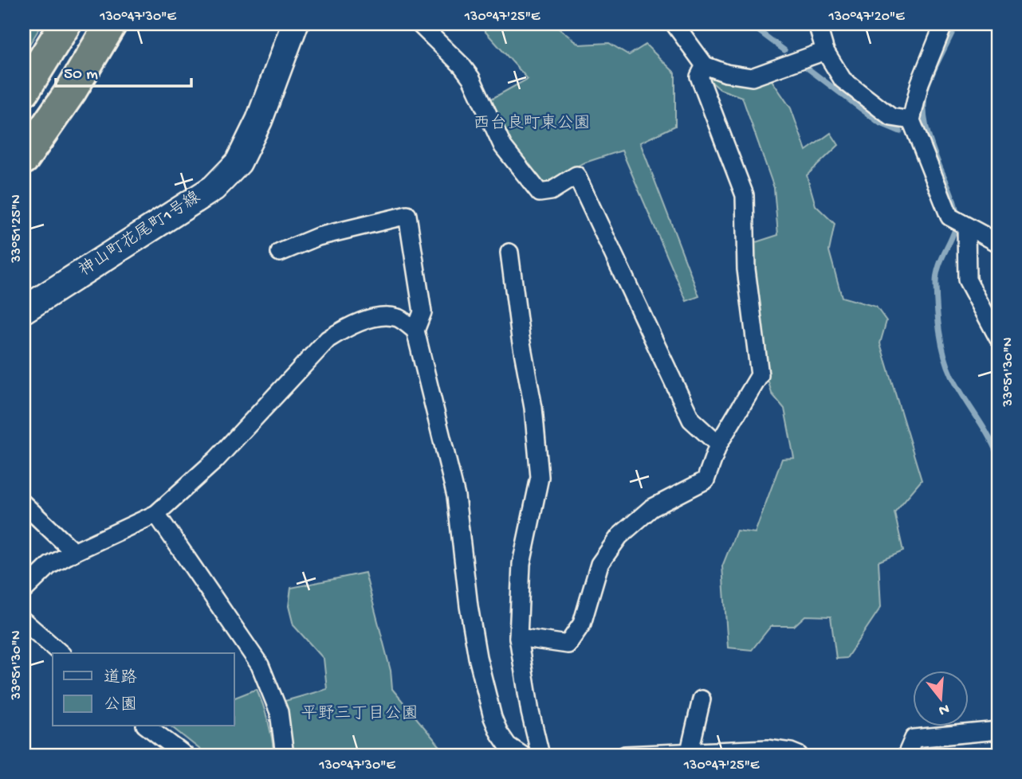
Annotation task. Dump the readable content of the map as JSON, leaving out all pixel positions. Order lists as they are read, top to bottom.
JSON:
{
  "streets": {
    "street": ["神山町花尾町1号線"]
  },
  "parks": ["西台良町東公園", "平野三丁目公園"],
  "legend": ["道路", "公園"],
  "scale_bar": "50 m",
  "north": "bottom",
  "coordinates": [
    "130°47'30\"E",
    "130°47'25\"E",
    "130°47'20\"E",
    "33°51'25\"N",
    "33°51'30\"N"
  ]
}
